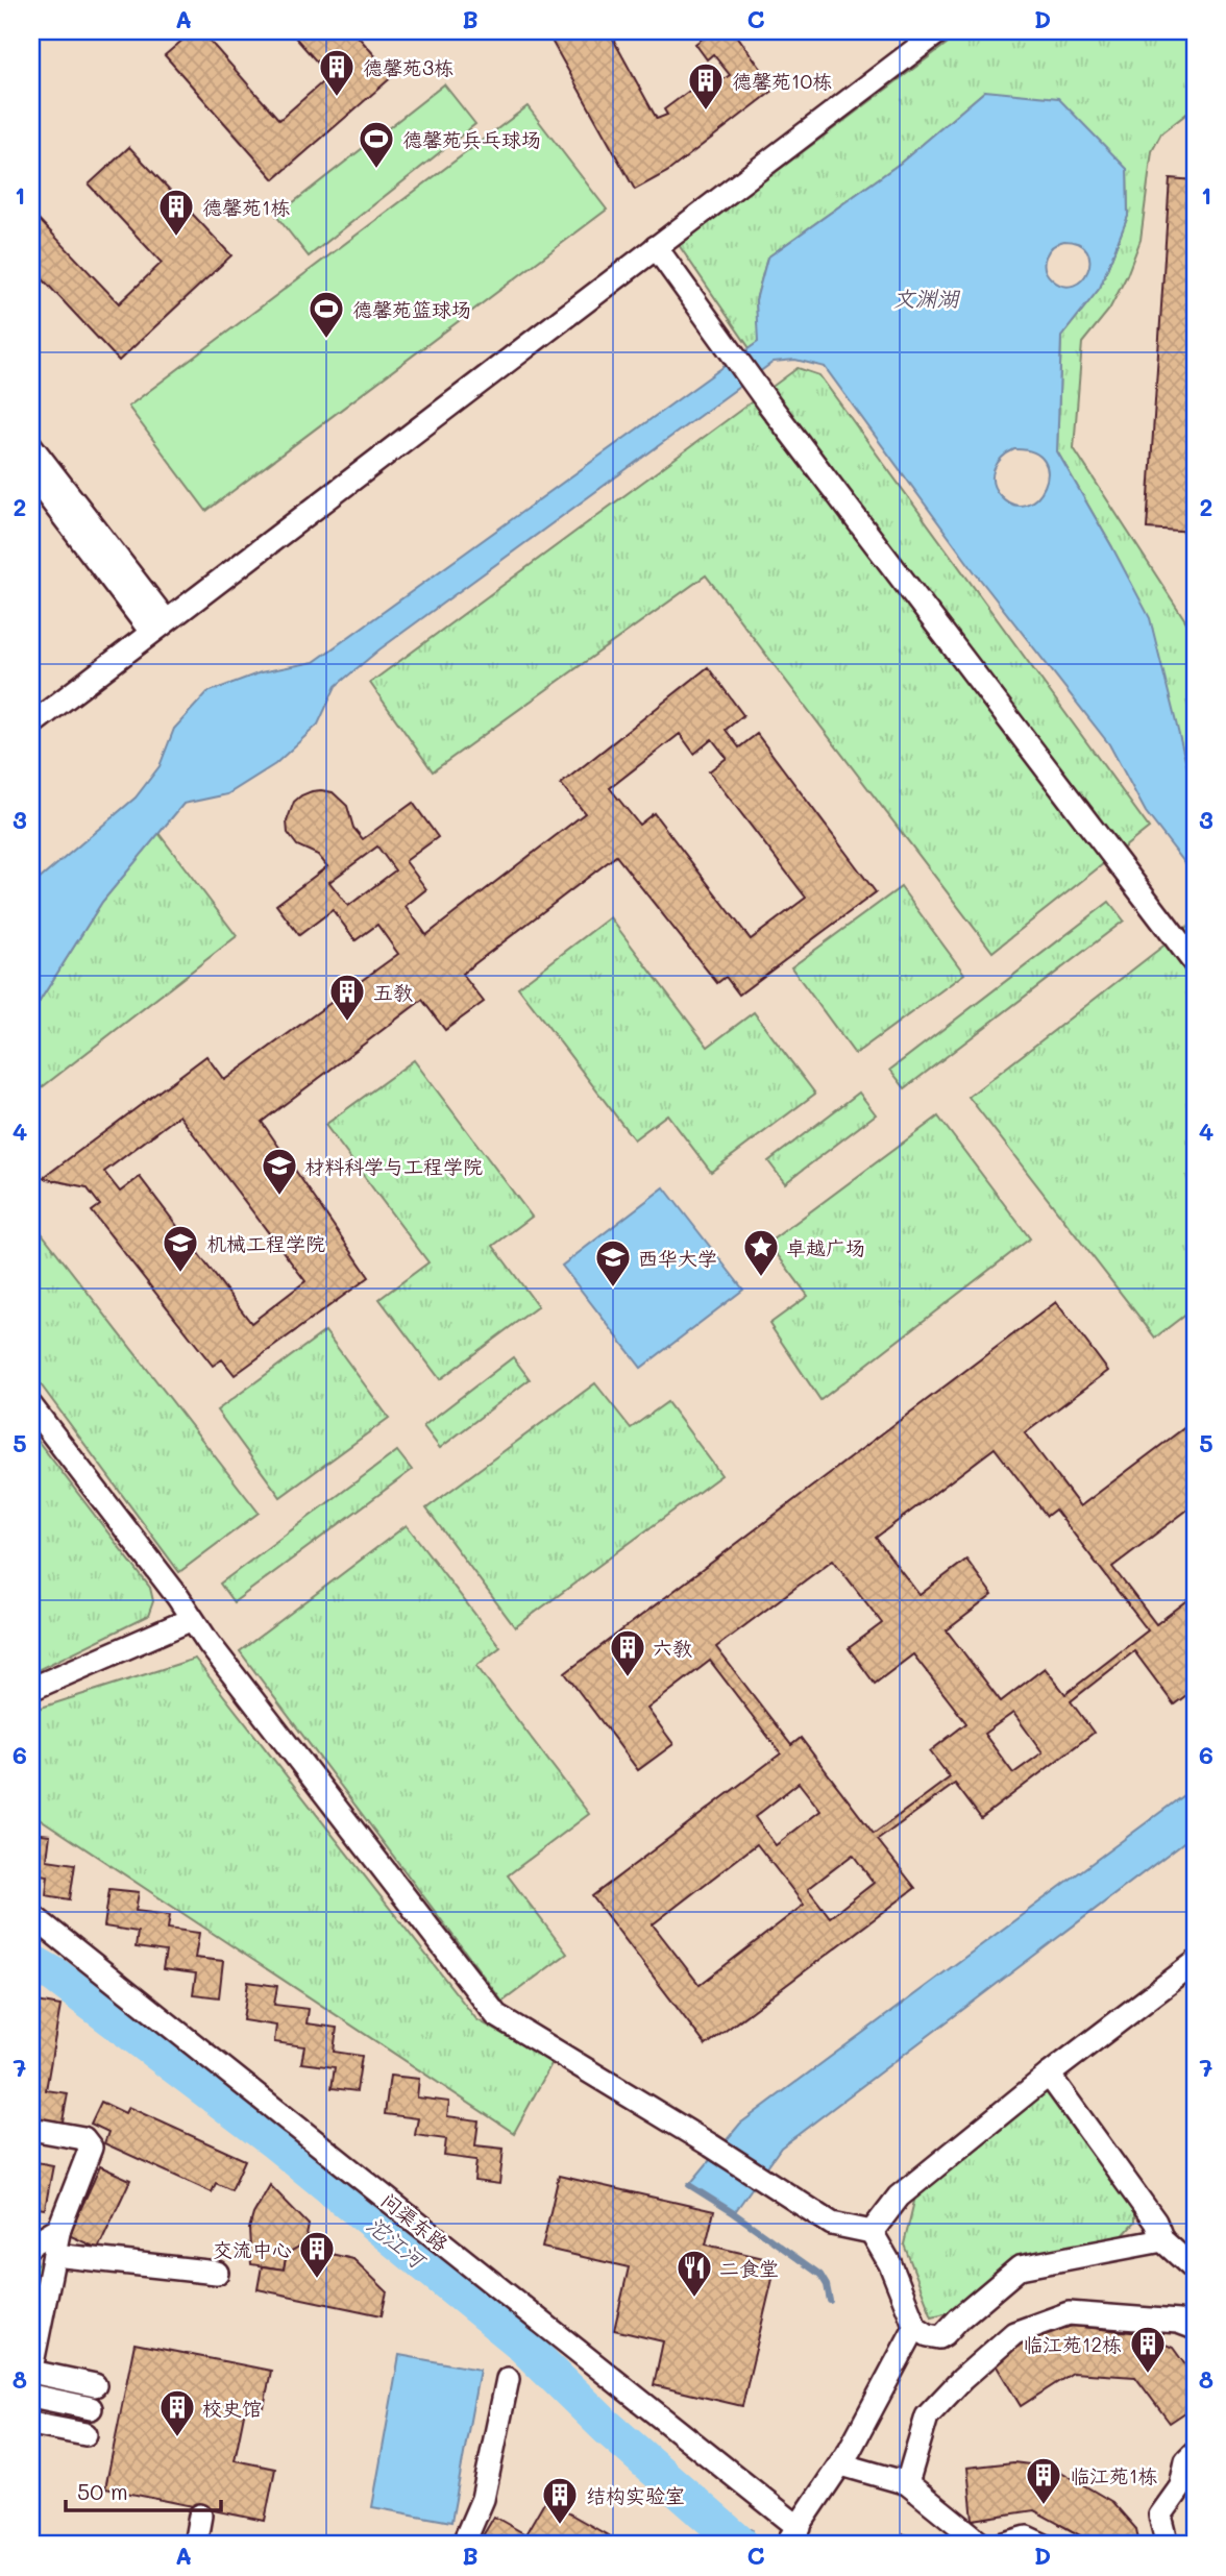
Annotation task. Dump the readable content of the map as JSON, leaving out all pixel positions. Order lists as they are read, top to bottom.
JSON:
{
  "streets": {
    "street": ["问渠东路"]
  },
  "water": ["文渊湖", "沱江河"],
  "places": {
    "building": [
      "德馨苑3栋",
      "德馨苑10栋",
      "德馨苑1栋",
      "五教",
      "六教",
      "交流中心",
      "临江苑12栋",
      "校史馆",
      "临江苑1栋",
      "结构实验室"
    ],
    "sports": ["德馨苑兵乓球场", "德馨苑篮球场"],
    "school or university": ["材料科学与工程学院", "机械工程学院", "西华大学"],
    "place": ["卓越广场"],
    "restaurant": ["二食堂"]
  },
  "scale_bar": "50 m",
  "grid": {
    "columns": [
      "A",
      "B",
      "C",
      "D"
    ],
    "rows": [
      "1",
      "2",
      "3",
      "4",
      "5",
      "6",
      "7",
      "8"
    ]
  }
}
